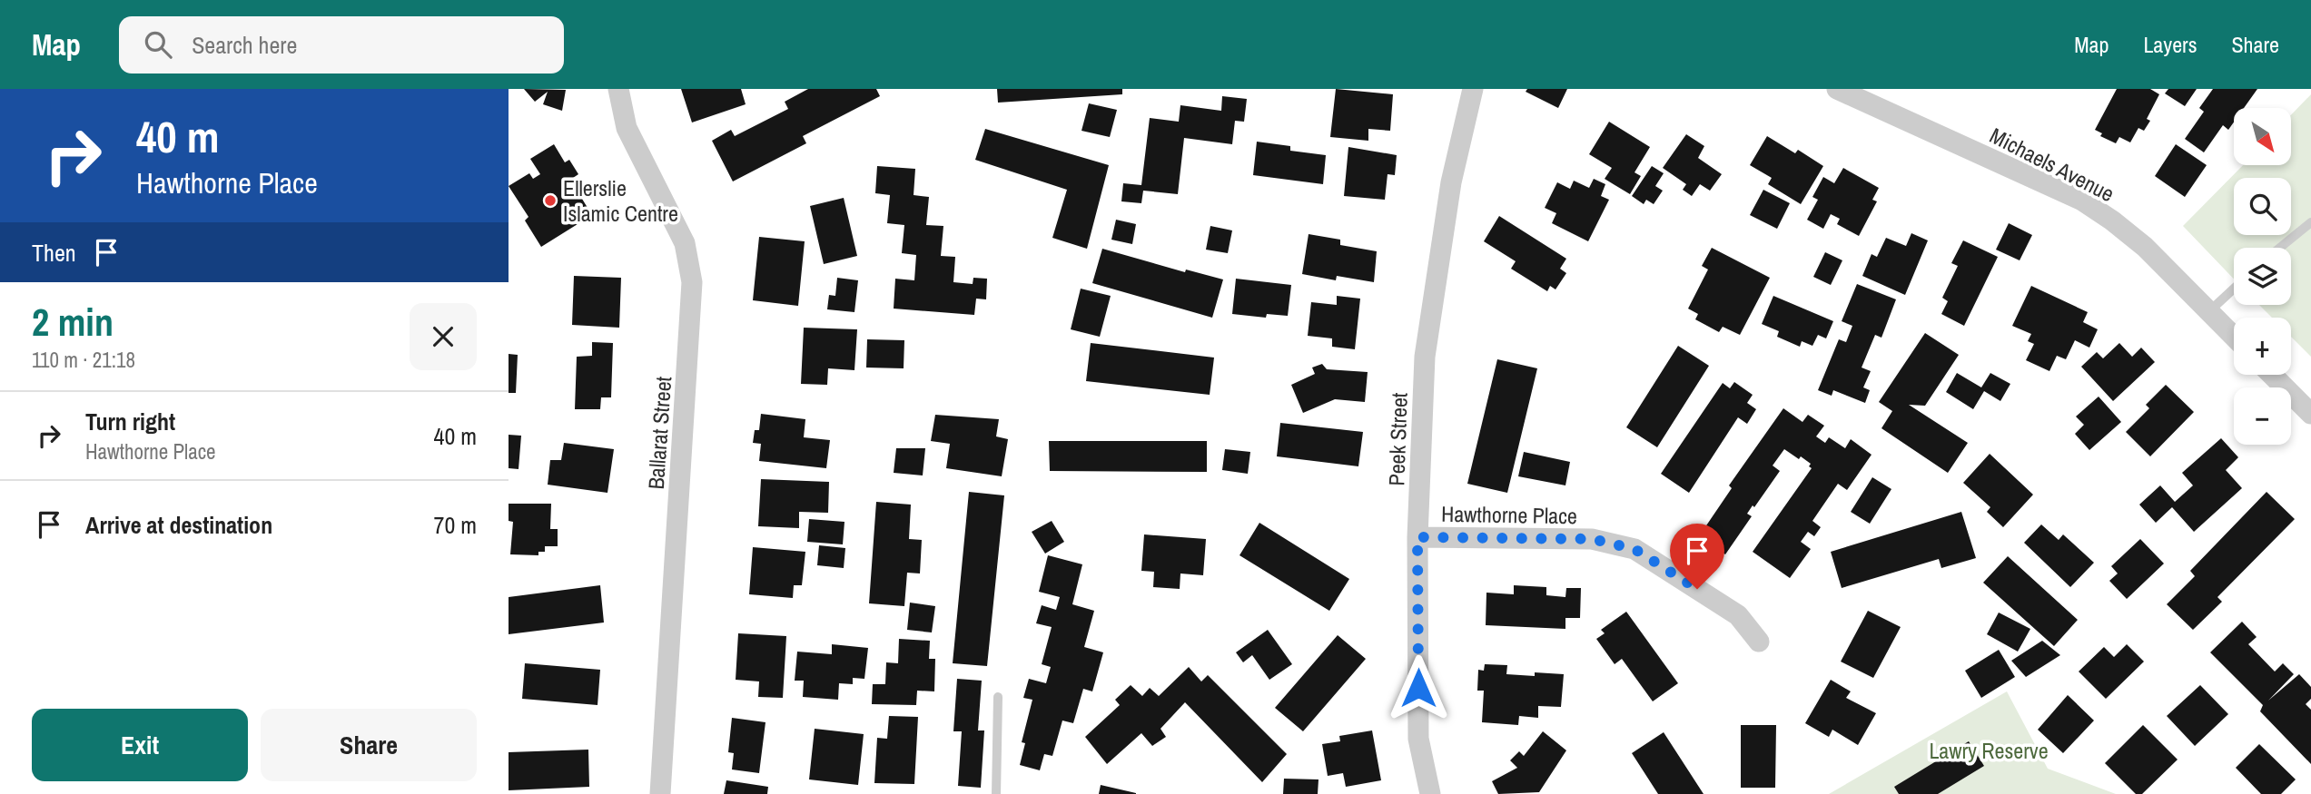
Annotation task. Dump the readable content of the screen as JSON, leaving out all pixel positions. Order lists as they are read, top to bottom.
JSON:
{
  "streets": {
    "street": [
      "Michaels Avenue",
      "Ballarat Street",
      "Peek Street",
      "Hawthorne Place"
    ]
  },
  "crossings": [
    ["Peek Street", "Hawthorne Place"]
  ],
  "parks": ["Lawry Reserve"],
  "places": ["Ellerslie Islamic Centre"],
  "north": "bottom right",
  "page": {
    "header": "Map",
    "search": "Search here",
    "nav": ["Map", "Layers", "Share"],
    "turn": ["40 m", "Hawthorne Place"],
    "map_buttons": ["+", "−"],
    "then": "Then",
    "heading": ["2 min", "110 m · 21:18"],
    "list": [
      {
        "name": "Turn right",
        "note": "Hawthorne Place",
        "value": "40 m"
      },
      {
        "name": "Arrive at destination",
        "value": "70 m"
      }
    ],
    "buttons": ["Exit", "Share"]
  }
}
